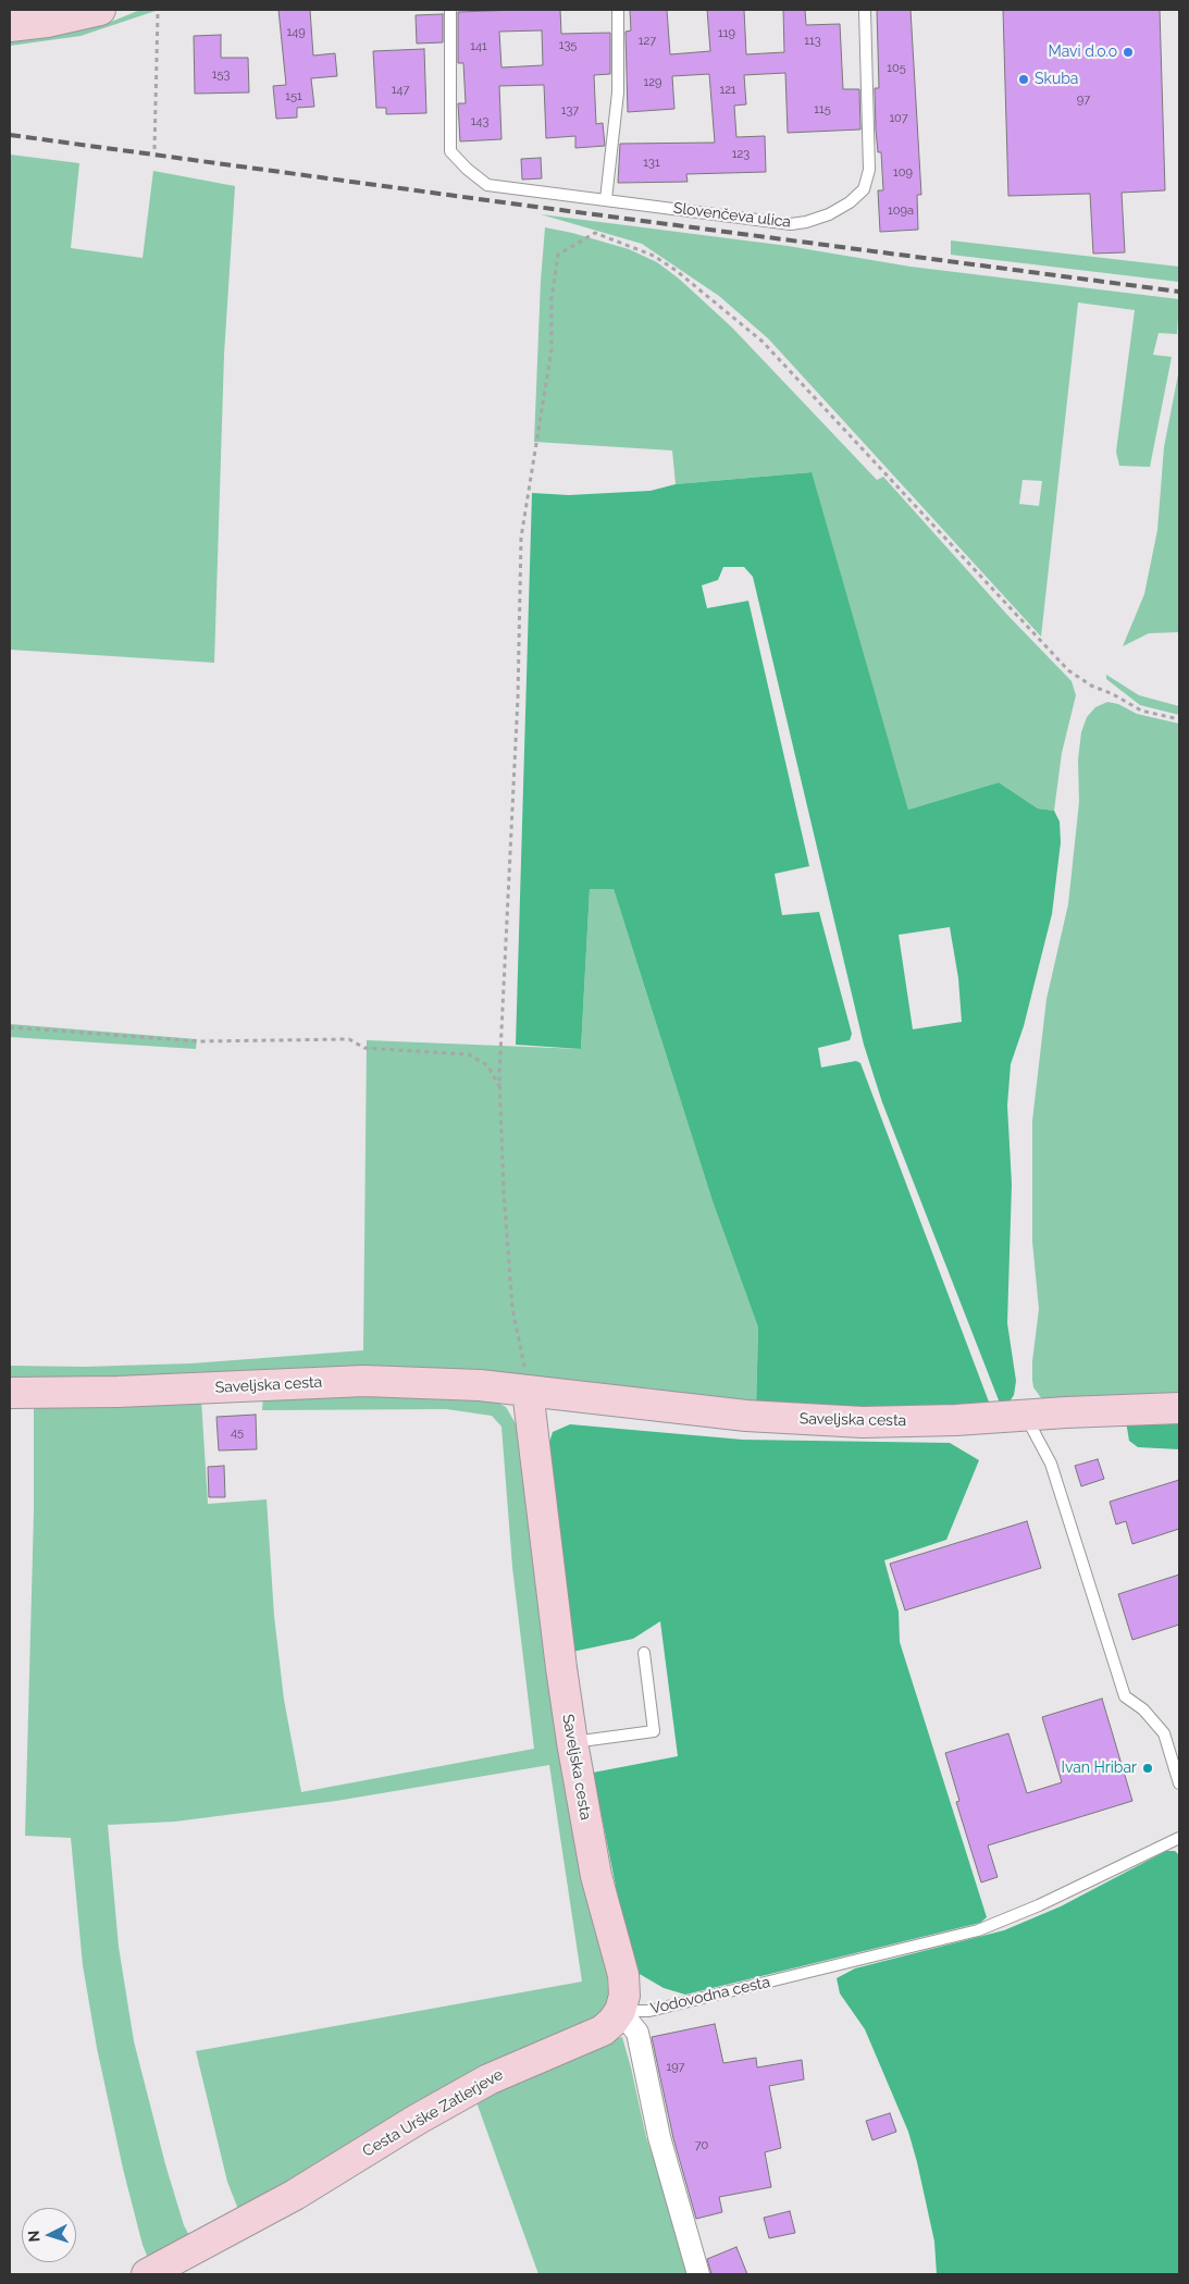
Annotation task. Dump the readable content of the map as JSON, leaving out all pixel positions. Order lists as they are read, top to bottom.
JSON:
{
  "streets": {
    "street": ["Saveljska cesta", "Cesta Urške Zatlerjeve"],
    "lane": ["Slovenčeva ulica", "Vodovodna cesta"]
  },
  "crossings": [
    ["Saveljska cesta", "Vodovodna cesta"],
    ["Saveljska cesta", "Cesta Urške Zatlerjeve"],
    ["Vodovodna cesta", "Cesta Urške Zatlerjeve"]
  ],
  "places": ["Mavi d.o.o", "Skuba", "Ivan Hribar"],
  "house_numbers": [
    "149",
    "119",
    "127",
    "113",
    "135",
    "141",
    "105",
    "153",
    "129",
    "147",
    "121",
    "151",
    "97",
    "115",
    "137",
    "107",
    "143",
    "123",
    "131",
    "109",
    "109a",
    "45",
    "197",
    "70"
  ],
  "north": "left"
}
